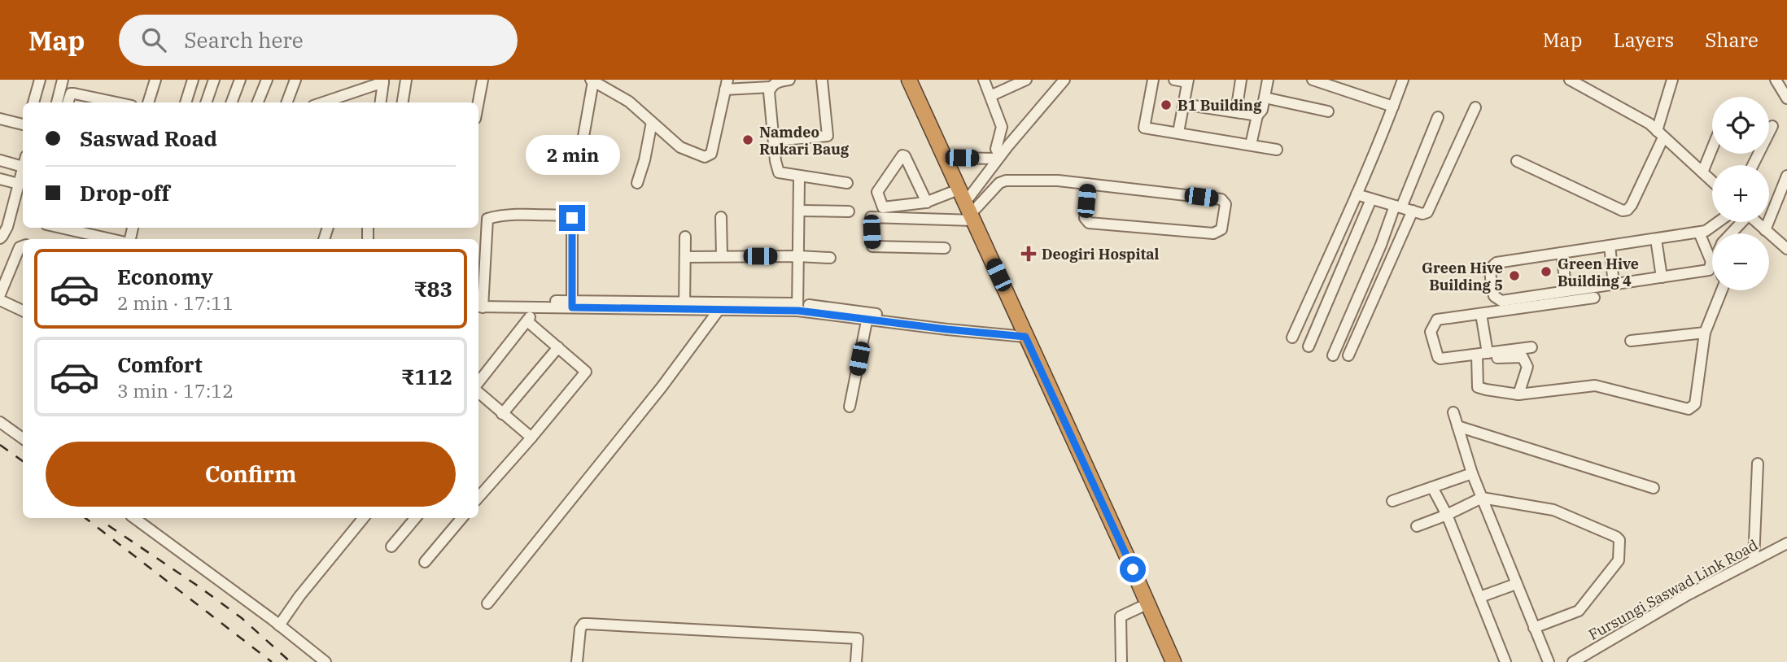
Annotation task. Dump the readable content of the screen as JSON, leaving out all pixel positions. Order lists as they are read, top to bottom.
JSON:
{
  "streets": {
    "street": ["Fursungi Saswad Link Road"]
  },
  "places": {
    "other": [
      "B1 Building",
      "Namdeo Rukari Baug",
      "Green Hive Building 4",
      "Green Hive Building 5"
    ],
    "health": ["Deogiri Hospital"]
  },
  "page": {
    "header": "Map",
    "search": "Search here",
    "nav": ["Map", "Layers", "Share"],
    "map_buttons": ["+", "−"],
    "banner": ["Saswad Road", "Drop-off"],
    "bubble": "2 min",
    "list": [
      {
        "name": "Economy",
        "note": "2 min · 17:11",
        "value": "₹83"
      },
      {
        "name": "Comfort",
        "note": "3 min · 17:12",
        "value": "₹112"
      }
    ],
    "buttons": "Confirm"
  }
}
